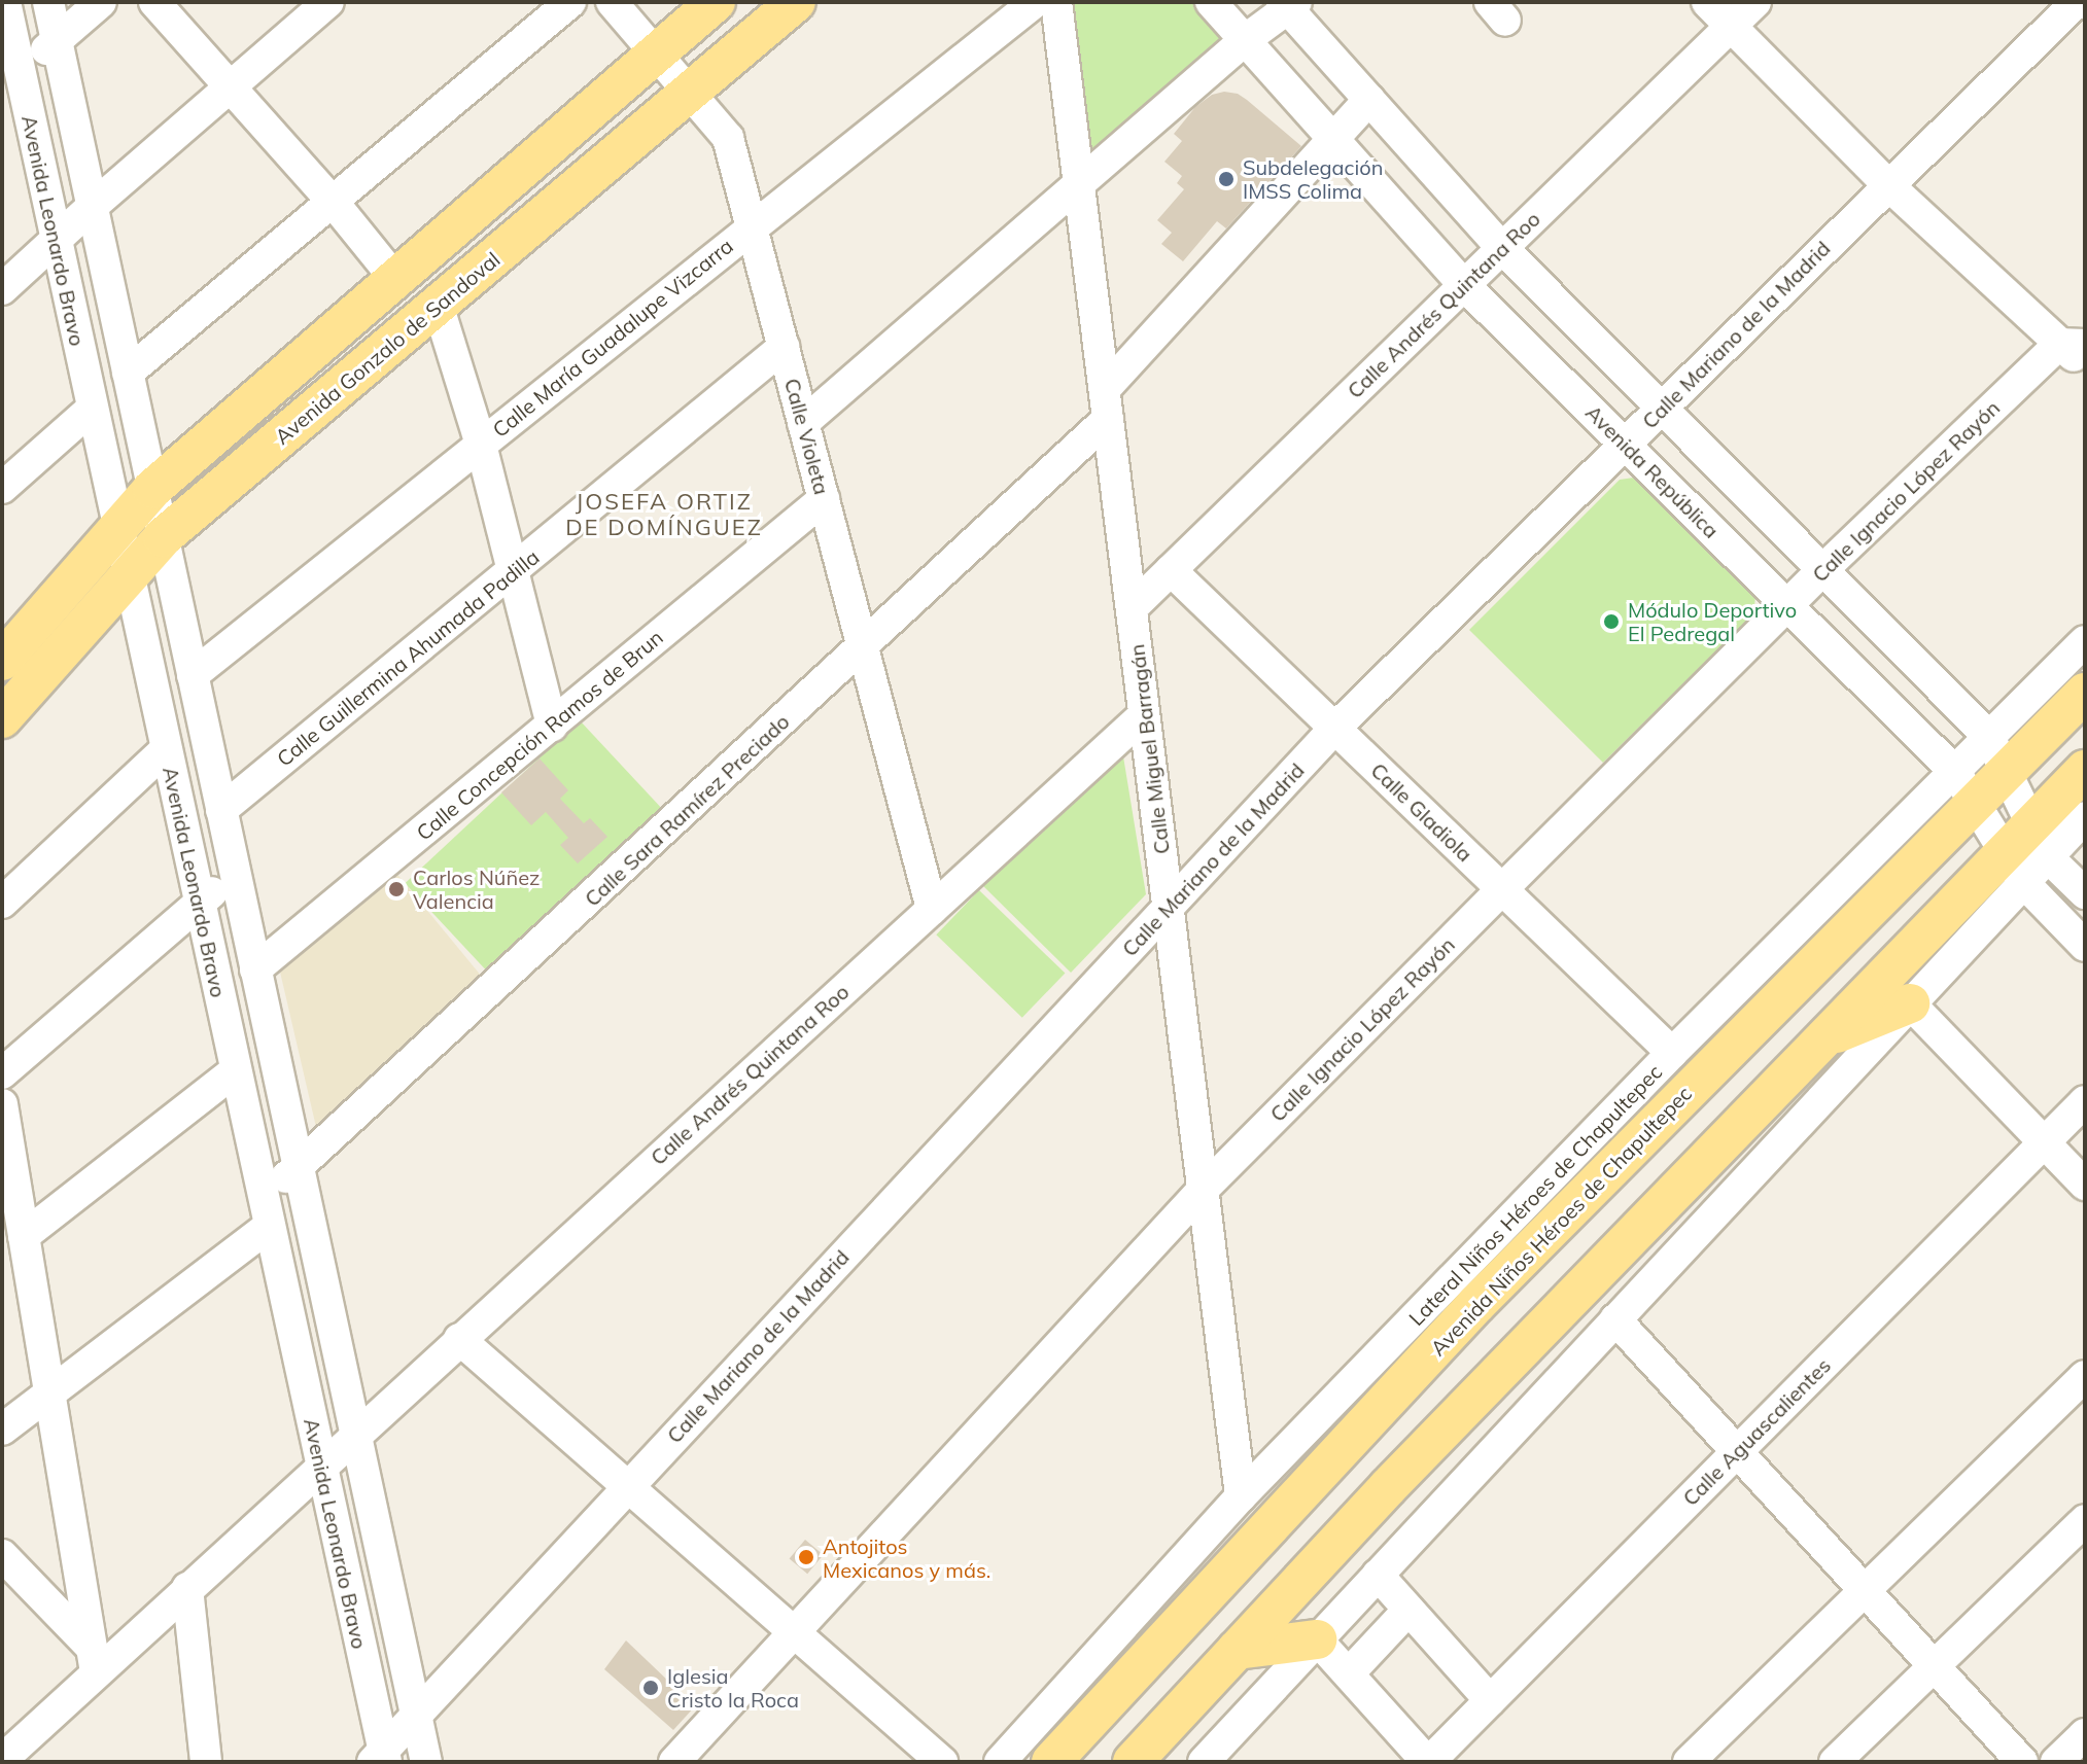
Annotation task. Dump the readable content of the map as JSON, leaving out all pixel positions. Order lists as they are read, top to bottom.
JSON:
{
  "streets": {
    "main road": ["Avenida Gonzalo de Sandoval", "Avenida Niños Héroes de Chapultepec"],
    "street": [
      "Avenida Leonardo Bravo",
      "Calle Andrés Quintana Roo",
      "Calle Mariano de la Madrid",
      "Calle María Guadalupe Vizcarra",
      "Calle Violeta",
      "Avenida República",
      "Calle Ignacio López Rayón",
      "Calle Guillermina Ahumada Padilla",
      "Calle Concepción Ramos de Brun",
      "Calle Miguel Barragán",
      "Calle Sara Ramírez Preciado",
      "Calle Gladiola",
      "Lateral Niños Héroes de Chapultepec",
      "Calle Aguascalientes"
    ]
  },
  "crossings": [
    ["Avenida Leonardo Bravo", "Calle Andrés Quintana Roo"],
    ["Avenida Leonardo Bravo", "Calle Mariano de la Madrid"],
    ["Avenida Leonardo Bravo", "Calle María Guadalupe Vizcarra"],
    ["Avenida Leonardo Bravo", "Avenida Gonzalo de Sandoval"],
    ["Avenida Leonardo Bravo", "Calle Guillermina Ahumada Padilla"],
    ["Avenida Leonardo Bravo", "Calle Concepción Ramos de Brun"],
    ["Avenida Leonardo Bravo", "Calle Sara Ramírez Preciado"],
    ["Calle Andrés Quintana Roo", "Calle Violeta"],
    ["Calle Andrés Quintana Roo", "Avenida República"],
    ["Calle Andrés Quintana Roo", "Calle Miguel Barragán"],
    ["Calle Andrés Quintana Roo", "Calle Gladiola"],
    ["Calle Mariano de la Madrid", "Avenida República"],
    ["Calle Mariano de la Madrid", "Calle Miguel Barragán"],
    ["Calle Mariano de la Madrid", "Calle Gladiola"],
    ["Calle María Guadalupe Vizcarra", "Calle Violeta"],
    ["Avenida Gonzalo de Sandoval", "Calle Violeta"],
    ["Calle Violeta", "Calle Guillermina Ahumada Padilla"],
    ["Calle Violeta", "Calle Concepción Ramos de Brun"],
    ["Calle Violeta", "Calle Sara Ramírez Preciado"],
    ["Avenida República", "Calle Ignacio López Rayón"],
    ["Avenida República", "Calle Sara Ramírez Preciado"],
    ["Avenida República", "Lateral Niños Héroes de Chapultepec"],
    ["Avenida República", "Avenida Niños Héroes de Chapultepec"],
    ["Calle Ignacio López Rayón", "Calle Miguel Barragán"],
    ["Calle Ignacio López Rayón", "Calle Gladiola"],
    ["Calle Miguel Barragán", "Calle Sara Ramírez Preciado"],
    ["Calle Miguel Barragán", "Lateral Niños Héroes de Chapultepec"],
    ["Calle Gladiola", "Lateral Niños Héroes de Chapultepec"],
    ["Lateral Niños Héroes de Chapultepec", "Avenida Niños Héroes de Chapultepec"]
  ],
  "districts": ["JOSEFA ORTIZ DE DOMÍNGUEZ"],
  "places": [
    "Subdelegación IMSS Colima",
    "Módulo Deportivo El Pedregal",
    "Carlos Núñez Valencia",
    "Antojitos Mexicanos y más.",
    "Iglesia Cristo la Roca"
  ]
}
